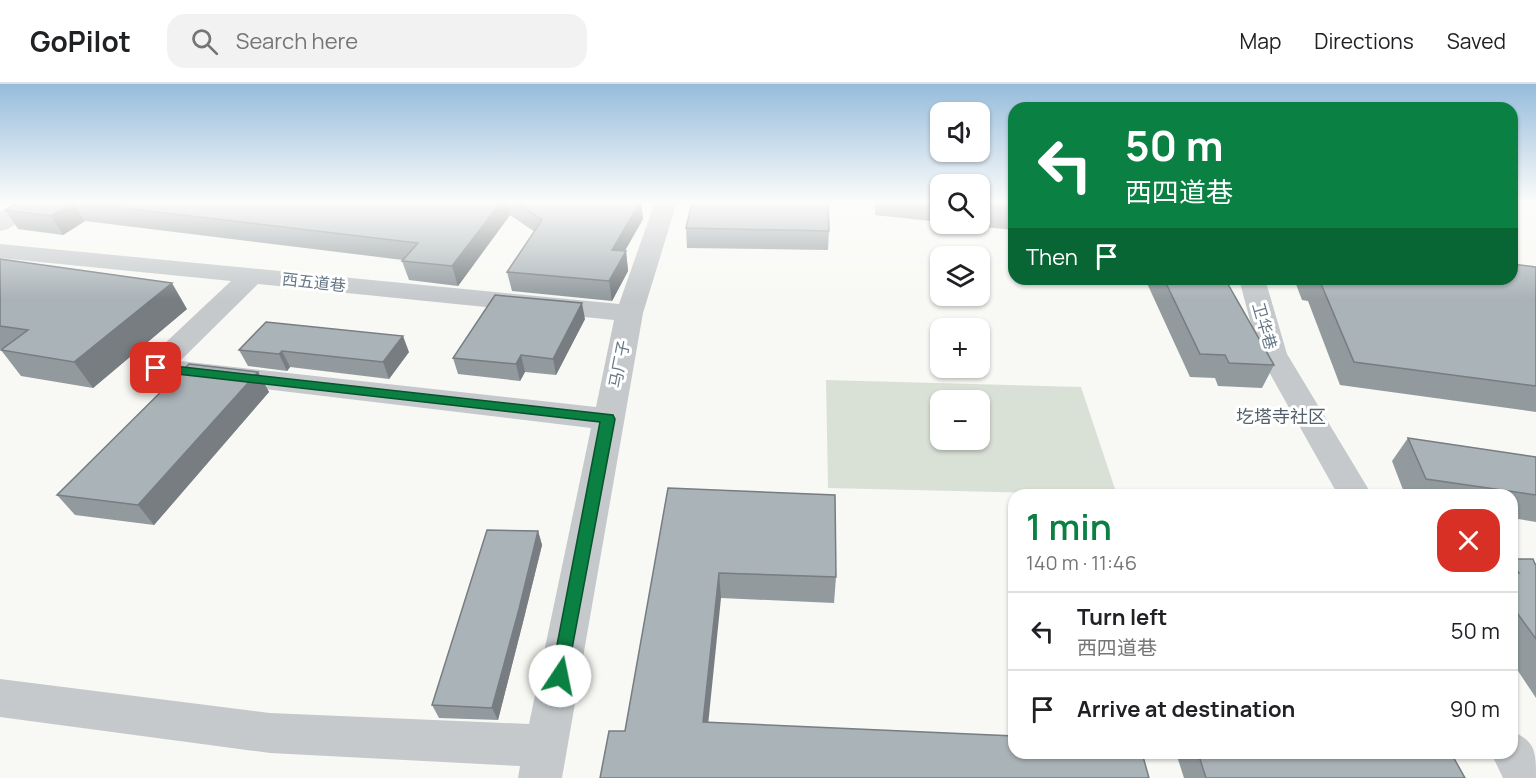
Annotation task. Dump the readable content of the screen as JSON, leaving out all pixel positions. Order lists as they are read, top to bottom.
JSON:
{
  "streets": {
    "street": ["西五道巷", "卫华巷", "马厂子"]
  },
  "crossings": [
    ["西五道巷", "马厂子"]
  ],
  "districts": ["圪塔寺社区"],
  "page": {
    "header": "GoPilot",
    "search": "Search here",
    "nav": ["Map", "Directions", "Saved"],
    "map_buttons": ["+", "−"],
    "turn": ["50 m", "西四道巷"],
    "then": "Then",
    "heading": ["1 min", "140 m · 11:46"],
    "list": [
      {
        "name": "Turn left",
        "note": "西四道巷",
        "value": "50 m"
      },
      {
        "name": "Arrive at destination",
        "value": "90 m"
      }
    ]
  }
}
